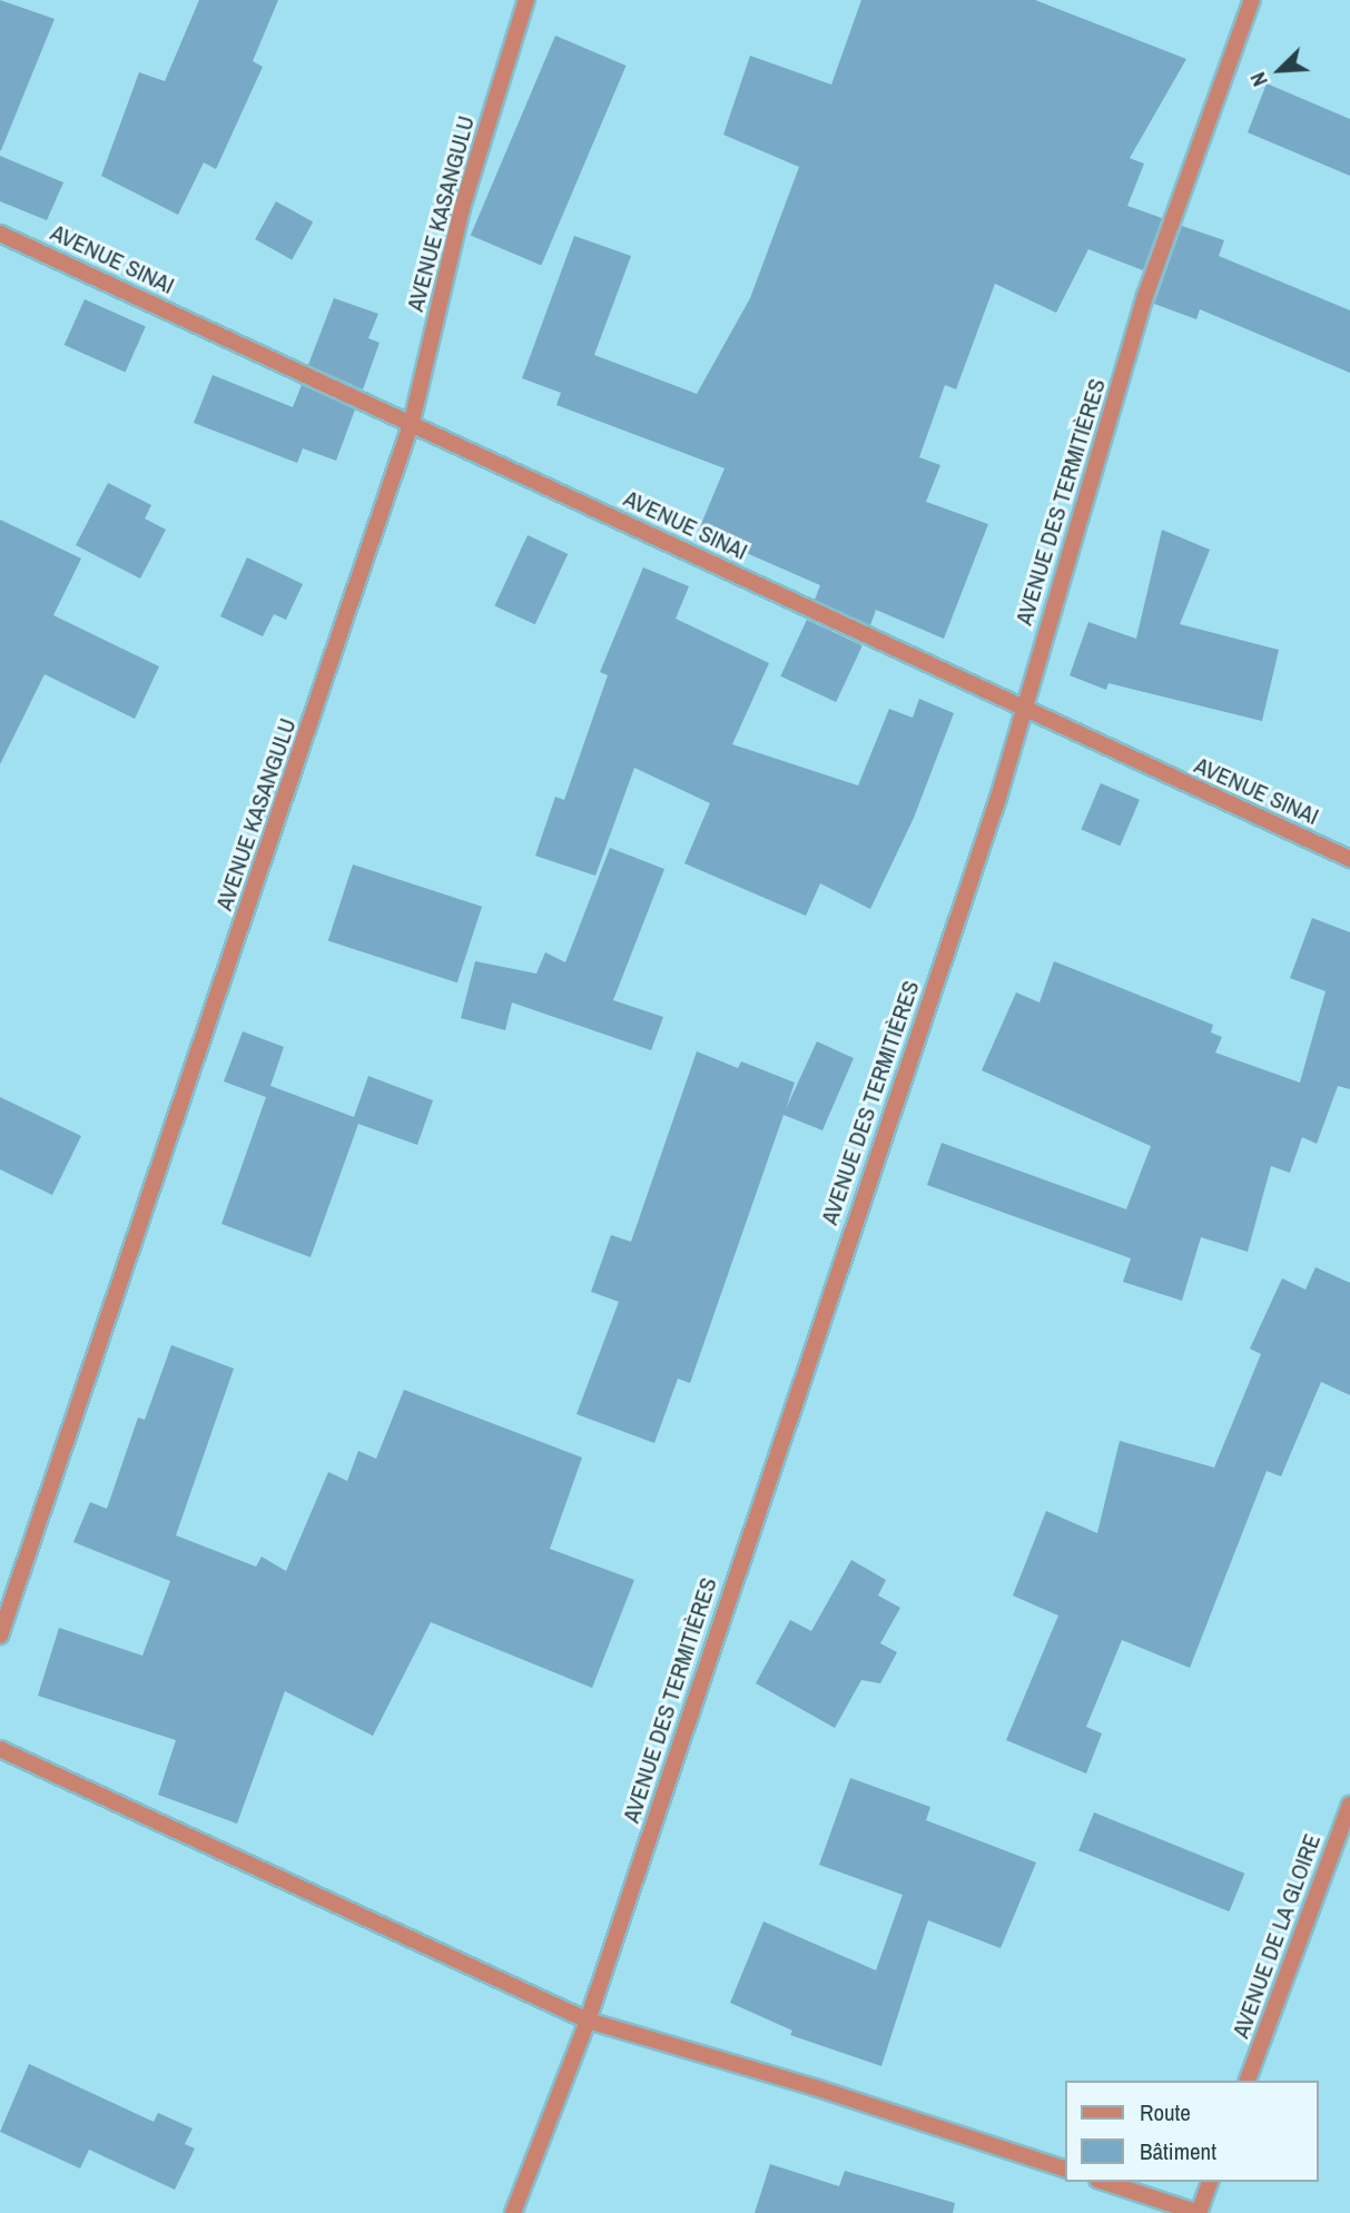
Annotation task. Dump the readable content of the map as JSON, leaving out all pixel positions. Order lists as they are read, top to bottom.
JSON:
{
  "streets": {
    "street": [
      "AVENUE KASANGULU",
      "AVENUE SINAI",
      "AVENUE DES TERMITIÈRES",
      "AVENUE DE LA GLOIRE"
    ]
  },
  "crossings": [
    ["AVENUE KASANGULU", "AVENUE SINAI"],
    ["AVENUE SINAI", "AVENUE DES TERMITIÈRES"]
  ],
  "legend": ["Route", "Bâtiment"],
  "north": "bottom left"
}
